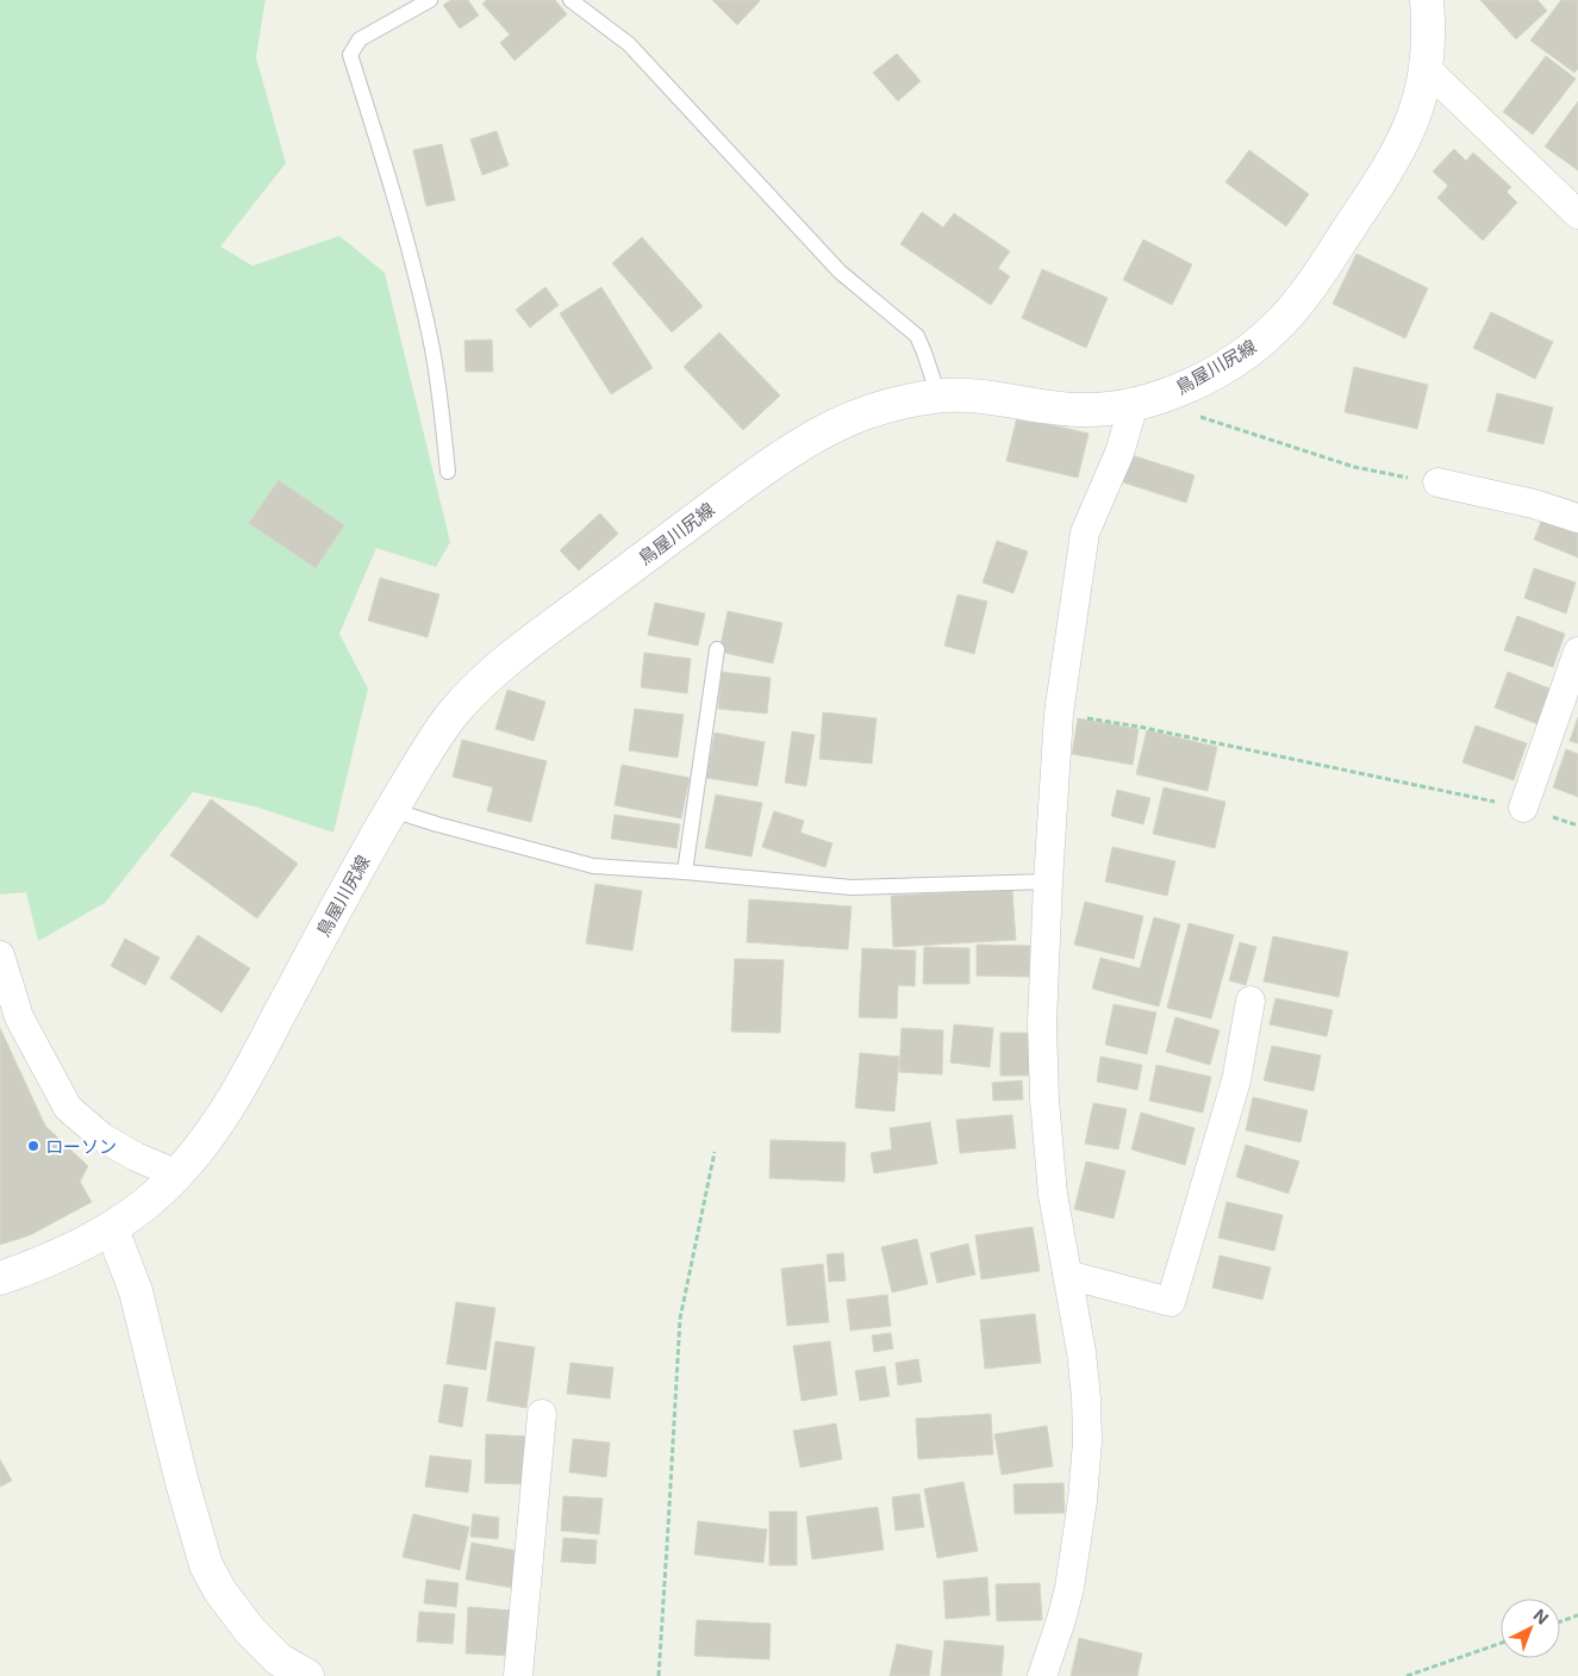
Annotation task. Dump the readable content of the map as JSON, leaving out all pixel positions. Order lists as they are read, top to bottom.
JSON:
{
  "streets": {
    "main road": ["鳥屋川尻線"]
  },
  "places": ["ローソン"],
  "north": "top right"
}
